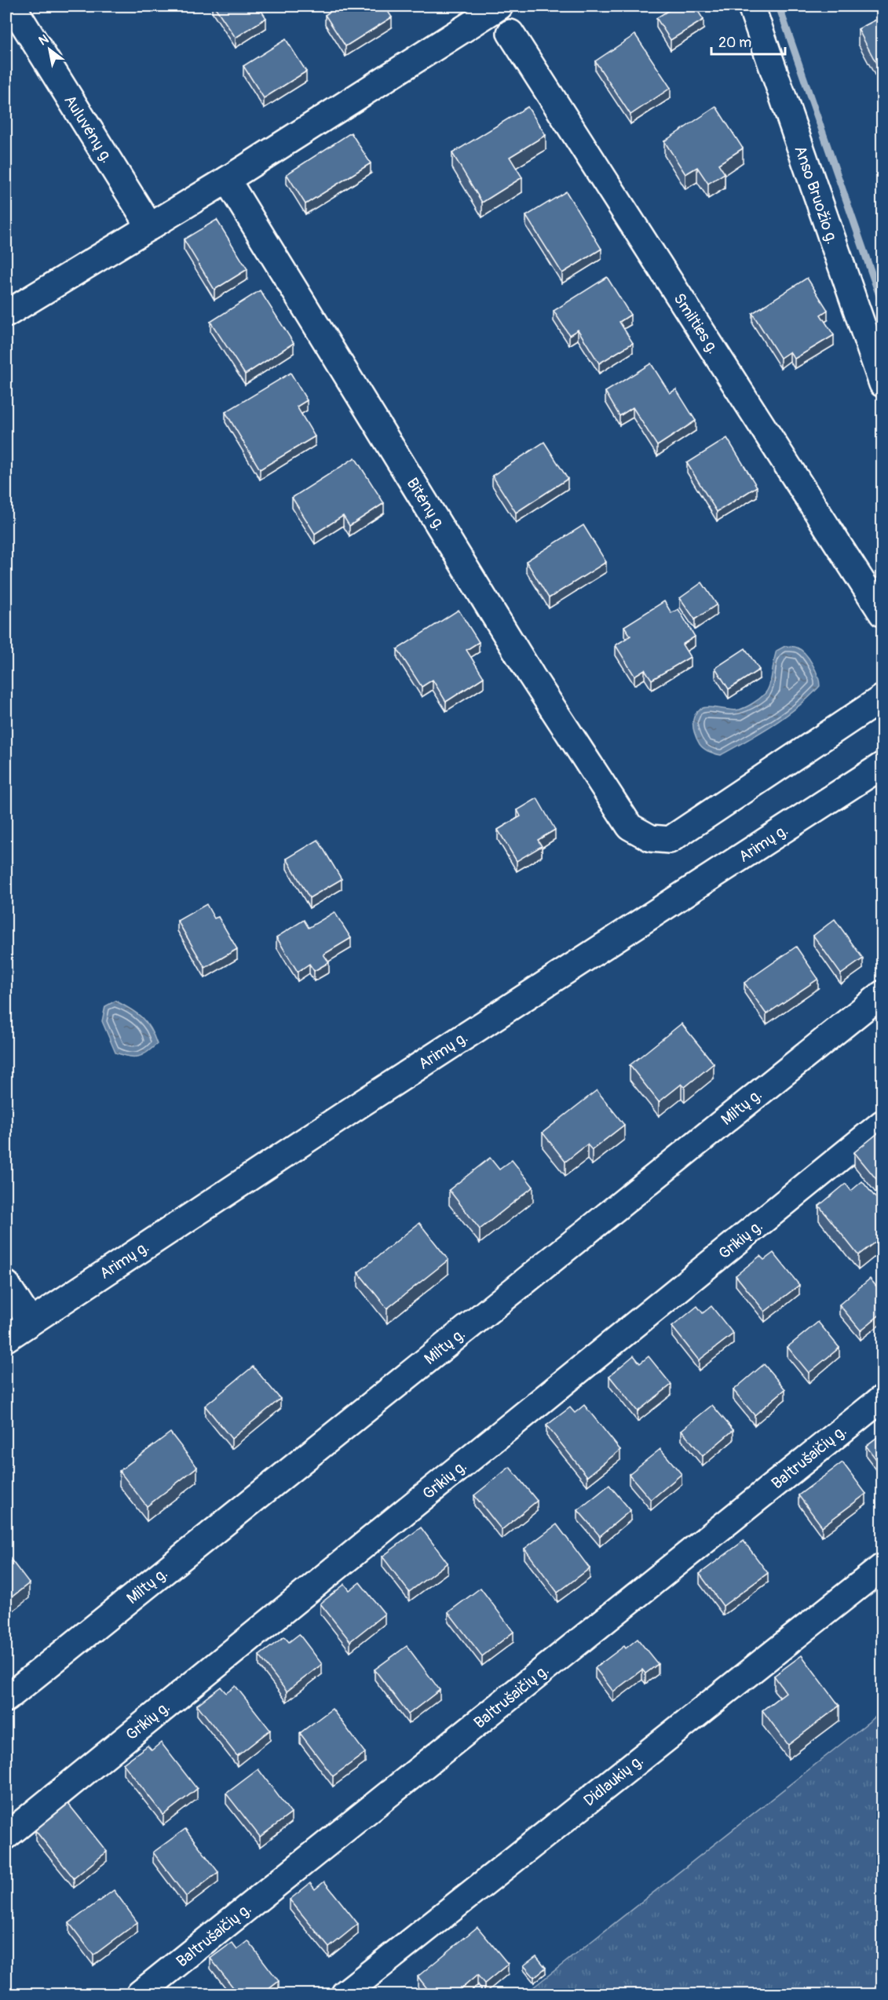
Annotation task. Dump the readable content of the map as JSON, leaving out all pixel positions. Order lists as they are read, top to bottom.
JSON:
{
  "streets": {
    "street": [
      "Auluvėnų g.",
      "Anso Bruožio g.",
      "Smilties g.",
      "Bitėnų g.",
      "Arimų g.",
      "Miltų g.",
      "Grikių g.",
      "Baltrušaičių g.",
      "Didlaukių g."
    ]
  },
  "scale_bar": "20 m",
  "north": "top left"
}
